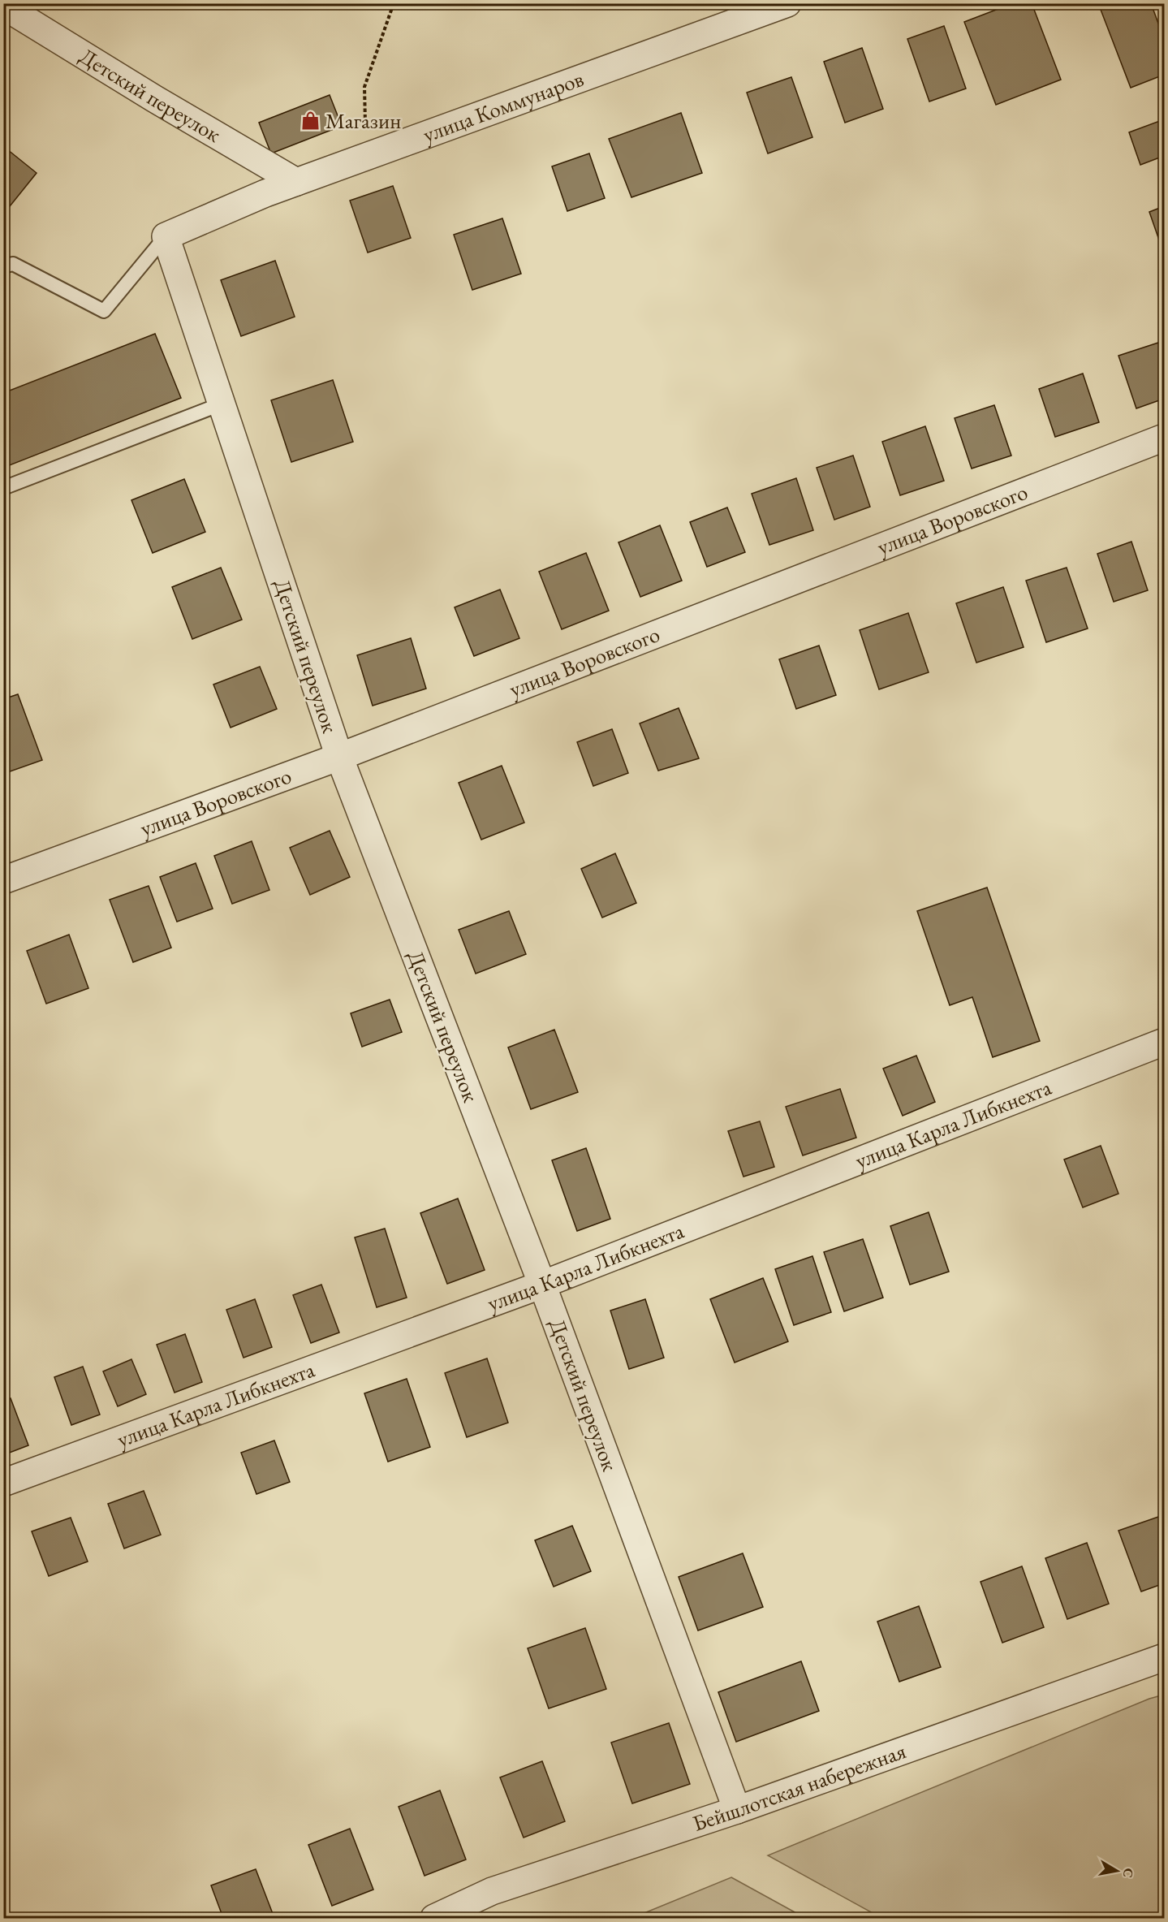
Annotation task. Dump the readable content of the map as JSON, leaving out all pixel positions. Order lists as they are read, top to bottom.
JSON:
{
  "streets": {
    "street": [
      "Детский переулок",
      "улица Коммунаров",
      "улица Воровского",
      "улица Карла Либкнехта",
      "Бейшлотская набережная"
    ]
  },
  "crossings": [
    ["Детский переулок", "улица Коммунаров"],
    ["Детский переулок", "улица Воровского"],
    ["Детский переулок", "улица Карла Либкнехта"],
    ["Детский переулок", "Бейшлотская набережная"]
  ],
  "places": {
    "shop": ["Магазин"]
  },
  "north": "right"
}
